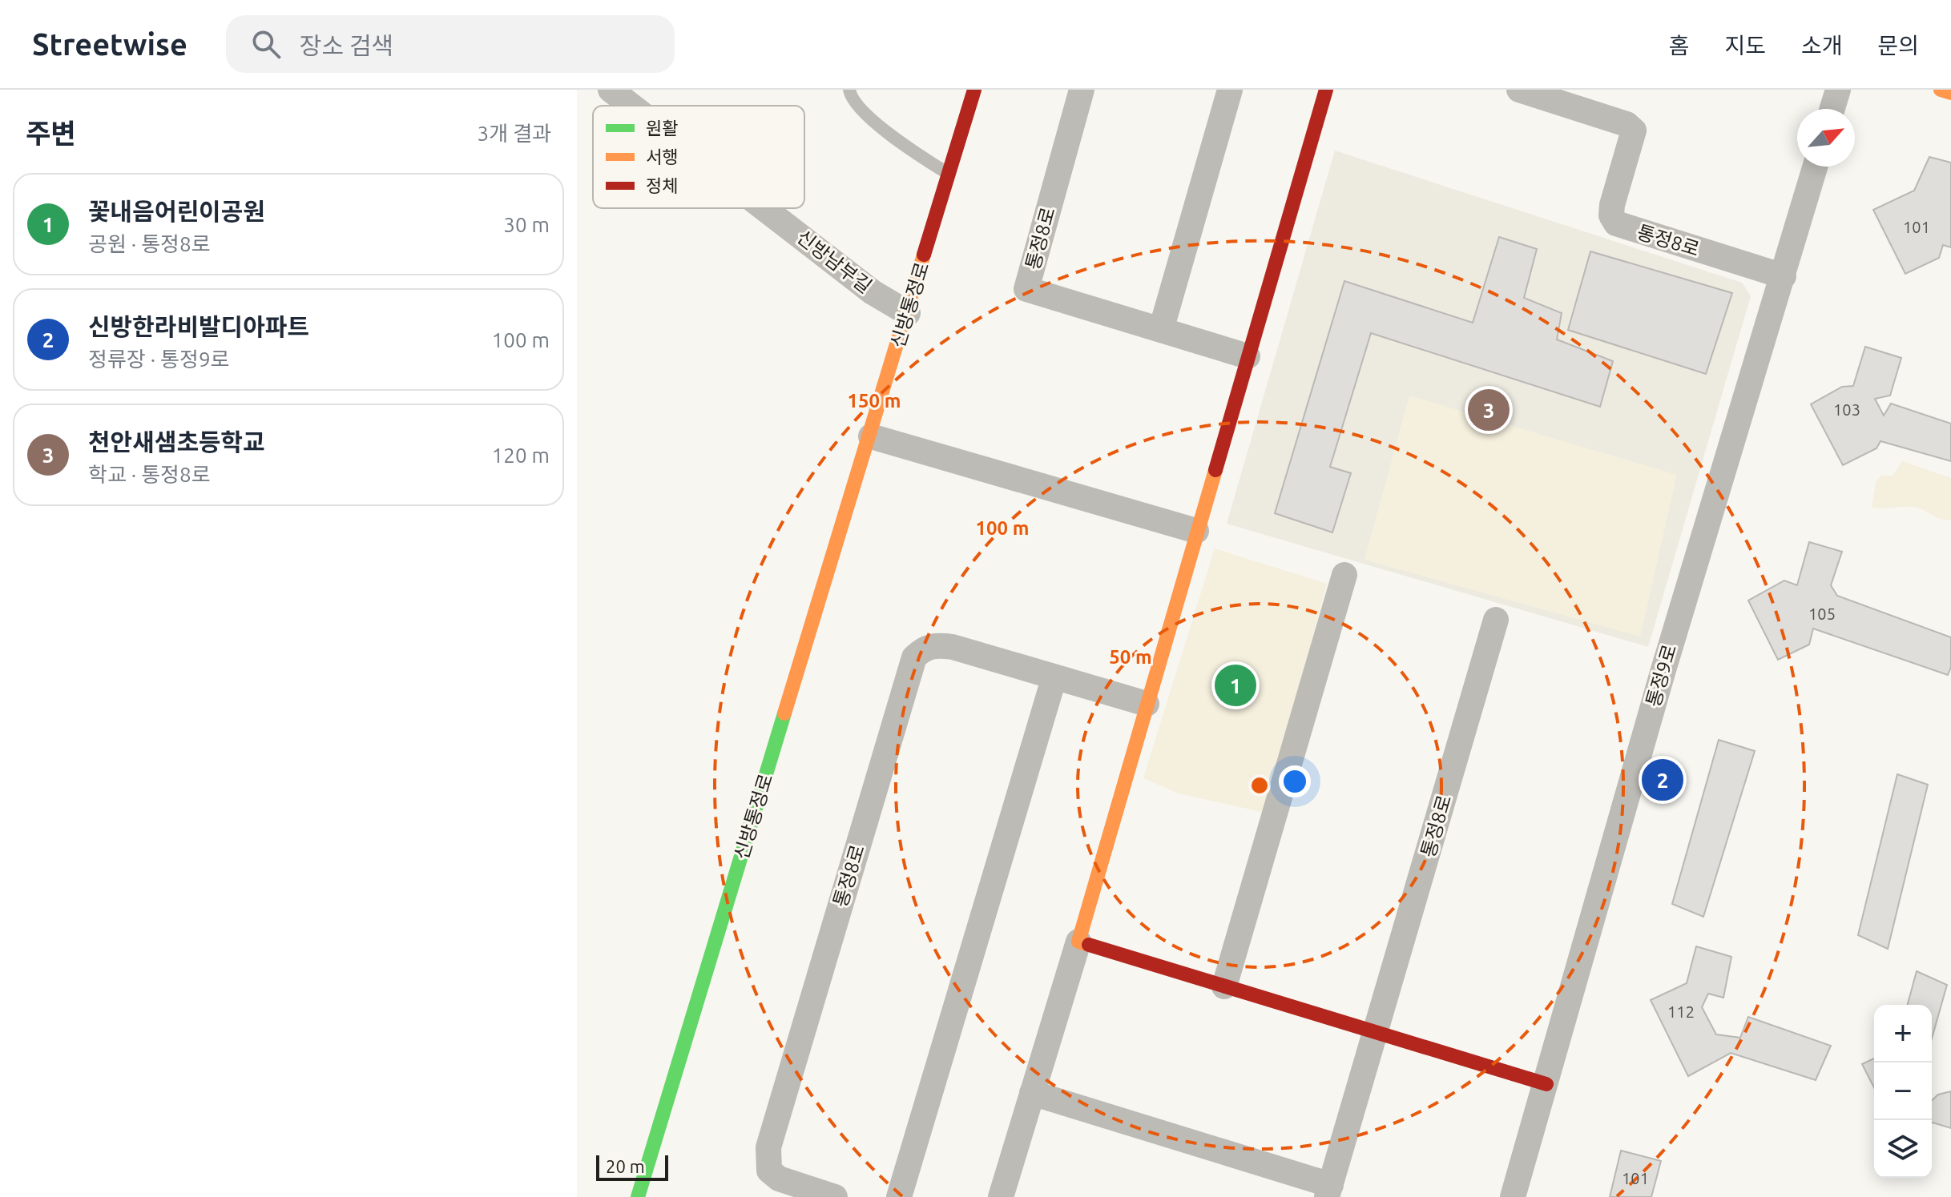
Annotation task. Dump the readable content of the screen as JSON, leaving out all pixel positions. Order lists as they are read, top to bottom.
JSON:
{
  "streets": {
    "street": [
      "통정8로",
      "신방남부길",
      "신방통정로",
      "통정9로"
    ]
  },
  "crossings": [
    ["통정8로", "통정9로"],
    ["신방남부길", "신방통정로"]
  ],
  "house_numbers": [
    "101",
    "103",
    "105",
    "112",
    "101"
  ],
  "legend": ["원활", "서행", "정체"],
  "scale_bar": "20 m",
  "north": "top right",
  "page": {
    "header": "Streetwise",
    "search": "장소 검색",
    "nav": [
      "홈",
      "지도",
      "소개",
      "문의"
    ],
    "heading": ["주변", "3개 결과"],
    "list": [
      {
        "mark": "1",
        "name": "꽃내음어린이공원",
        "note": "공원 · 통정8로",
        "value": "30 m"
      },
      {
        "mark": "2",
        "name": "신방한라비발디아파트",
        "note": "정류장 · 통정9로",
        "value": "100 m"
      },
      {
        "mark": "3",
        "name": "천안새샘초등학교",
        "note": "학교 · 통정8로",
        "value": "120 m"
      }
    ],
    "pins": ["3", "1", "2"],
    "map_buttons": ["+", "−"],
    "scale": "20 m"
  },
  "rings": ["150 m", "100 m", "50 m"]
}
